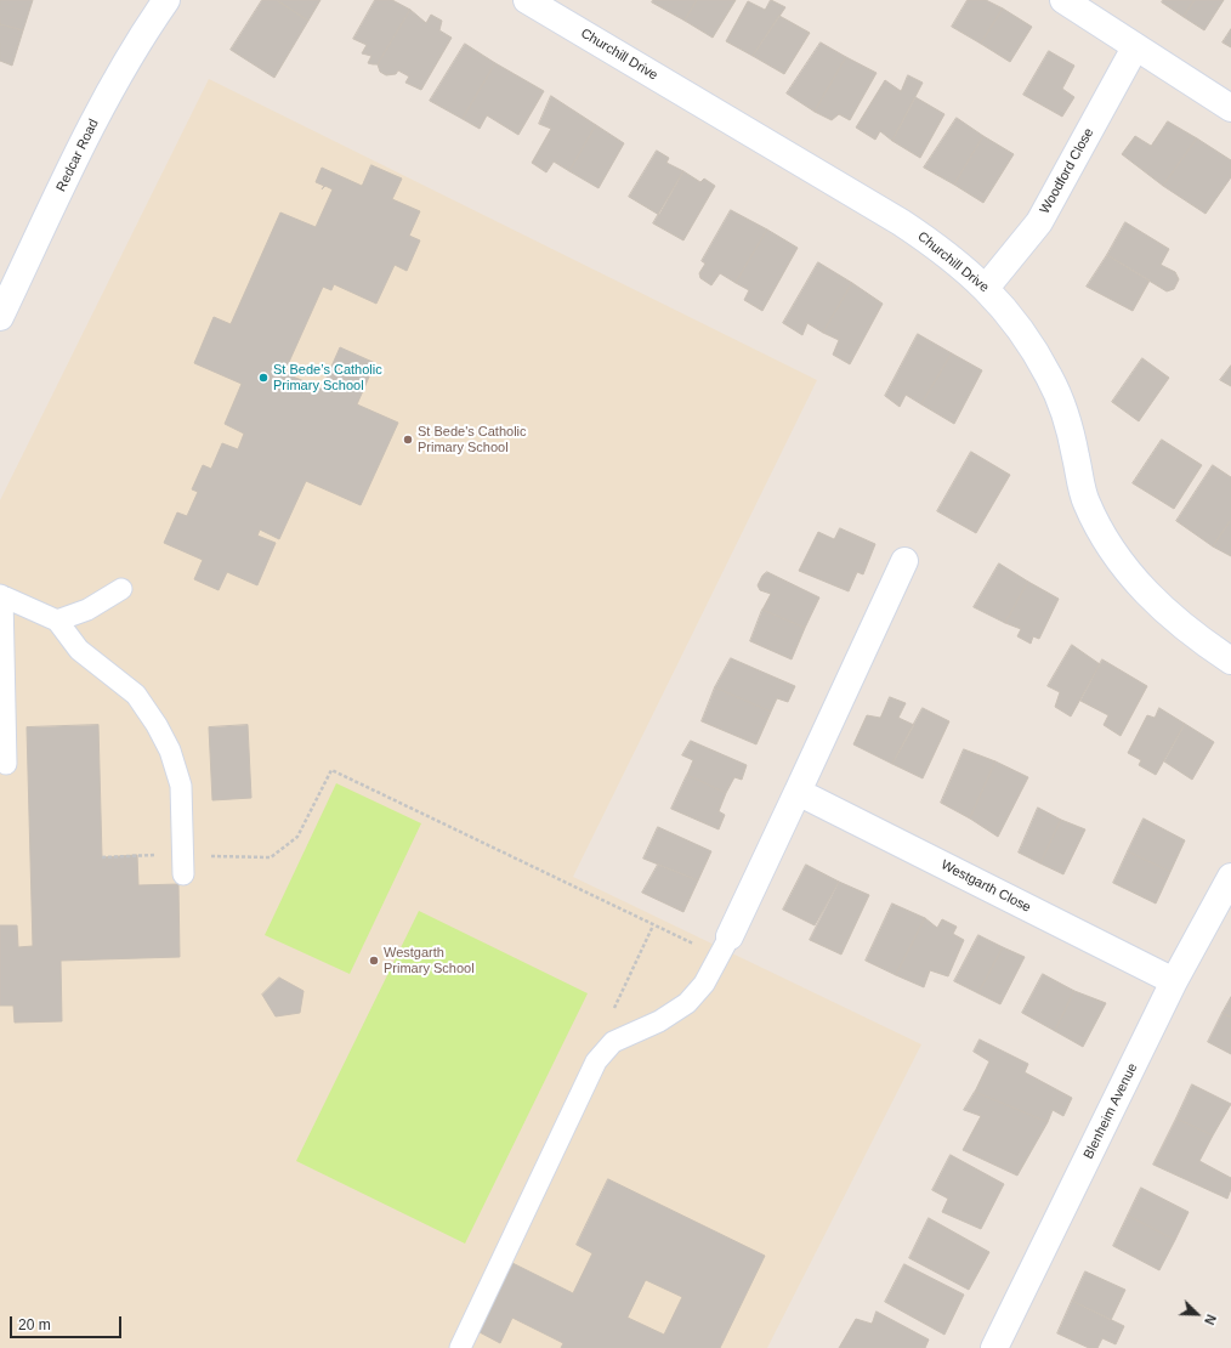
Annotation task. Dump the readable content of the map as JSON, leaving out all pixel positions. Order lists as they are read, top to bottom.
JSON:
{
  "streets": {
    "street": [
      "Churchill Drive",
      "Redcar Road",
      "Woodford Close",
      "Westgarth Close",
      "Blenheim Avenue"
    ]
  },
  "crossings": [
    ["Churchill Drive", "Woodford Close"],
    ["Westgarth Close", "Blenheim Avenue"]
  ],
  "places": ["St Bede’s Catholic Primary School", "St Bede's Catholic Primary School", "Westgarth Primary School"],
  "scale_bar": "20 m",
  "north": "bottom right"
}
